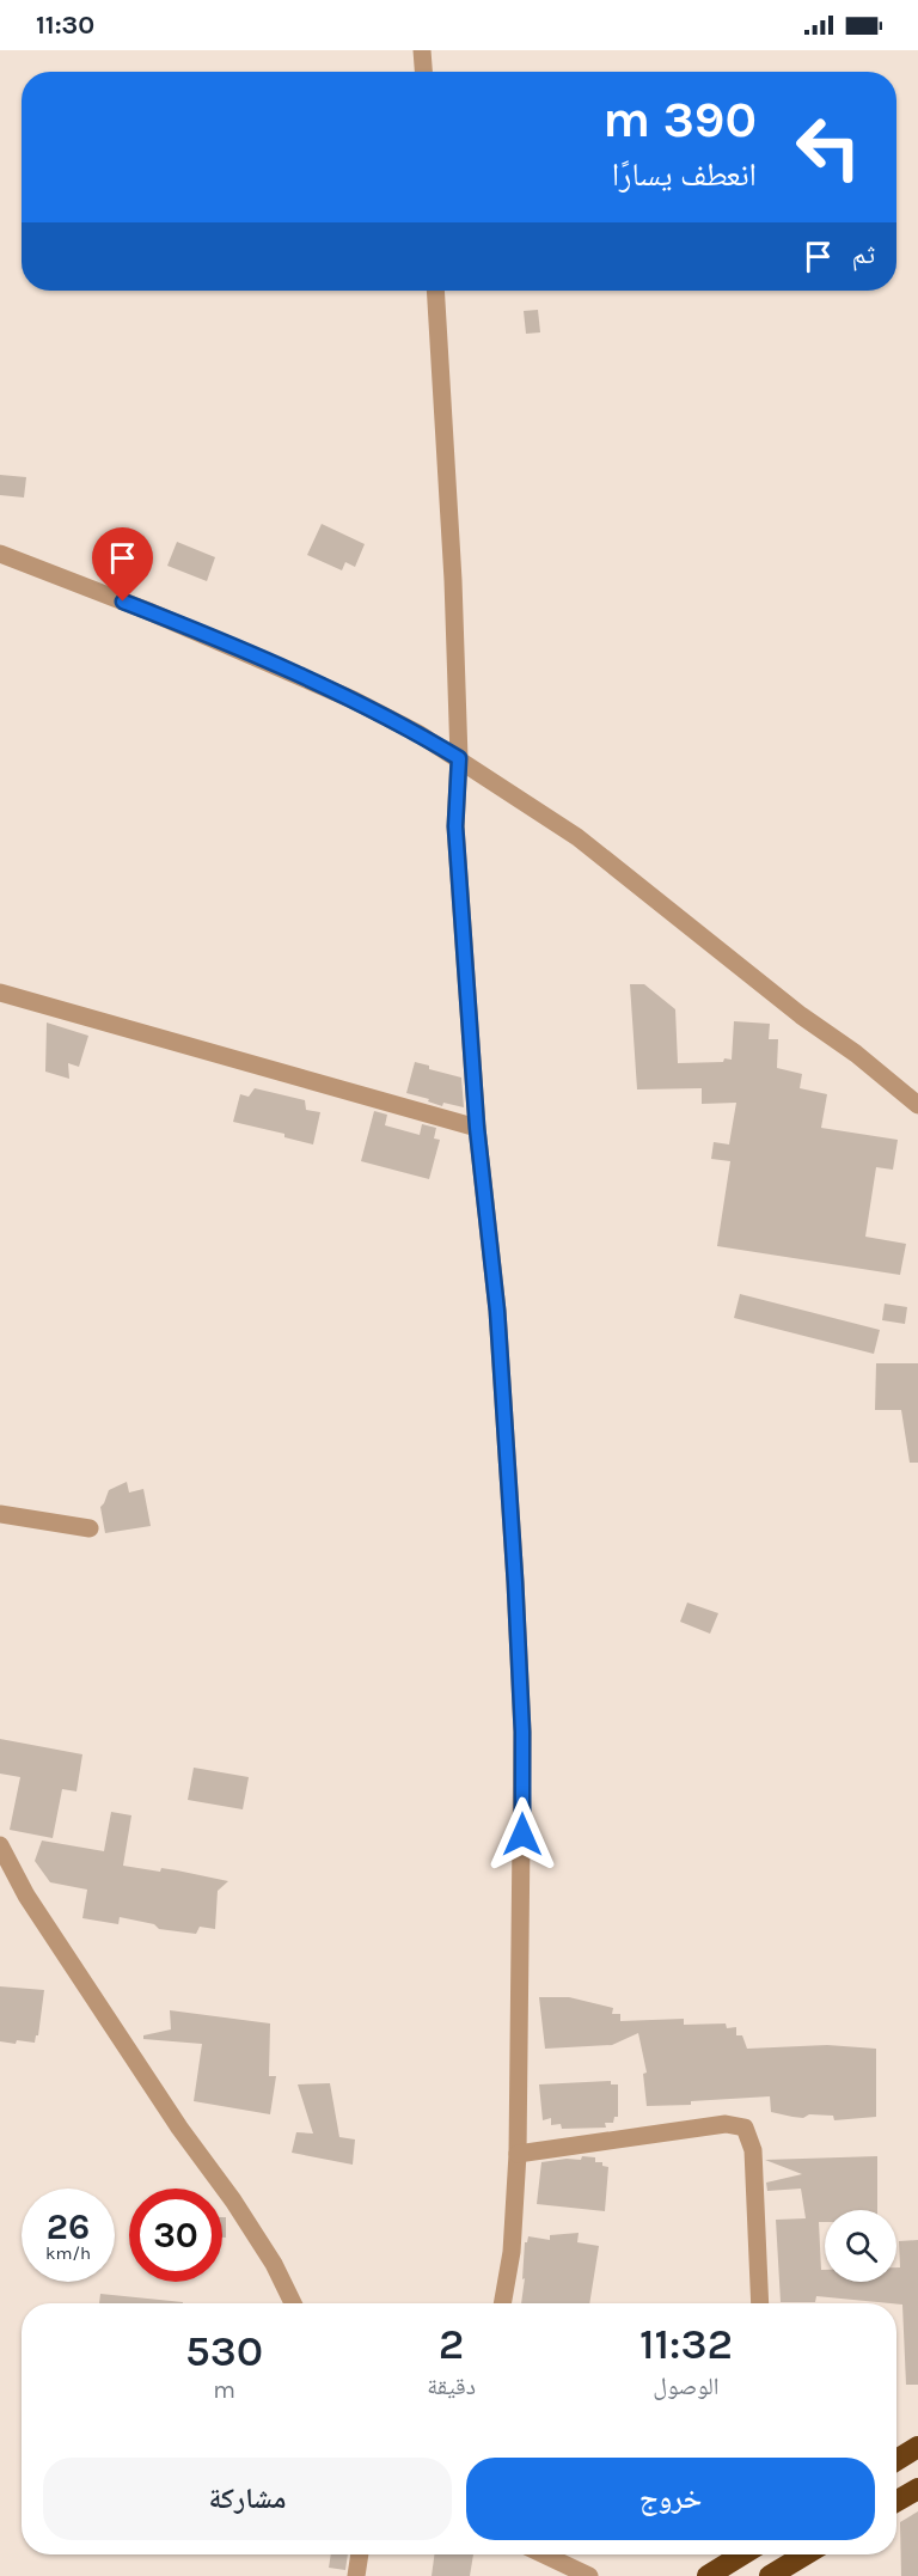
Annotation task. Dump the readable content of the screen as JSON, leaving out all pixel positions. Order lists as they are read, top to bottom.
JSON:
{
  "page": {
    "status": "11:30",
    "turn": ["390 m", "انعطف يسارًا"],
    "then": "ثم",
    "speed": "26 km/h",
    "limit": "30",
    "eta": [
      "11:32",
      "الوصول",
      "2",
      "دقيقة",
      "530",
      "m"
    ],
    "buttons": ["خروج", "مشاركة"]
  }
}
